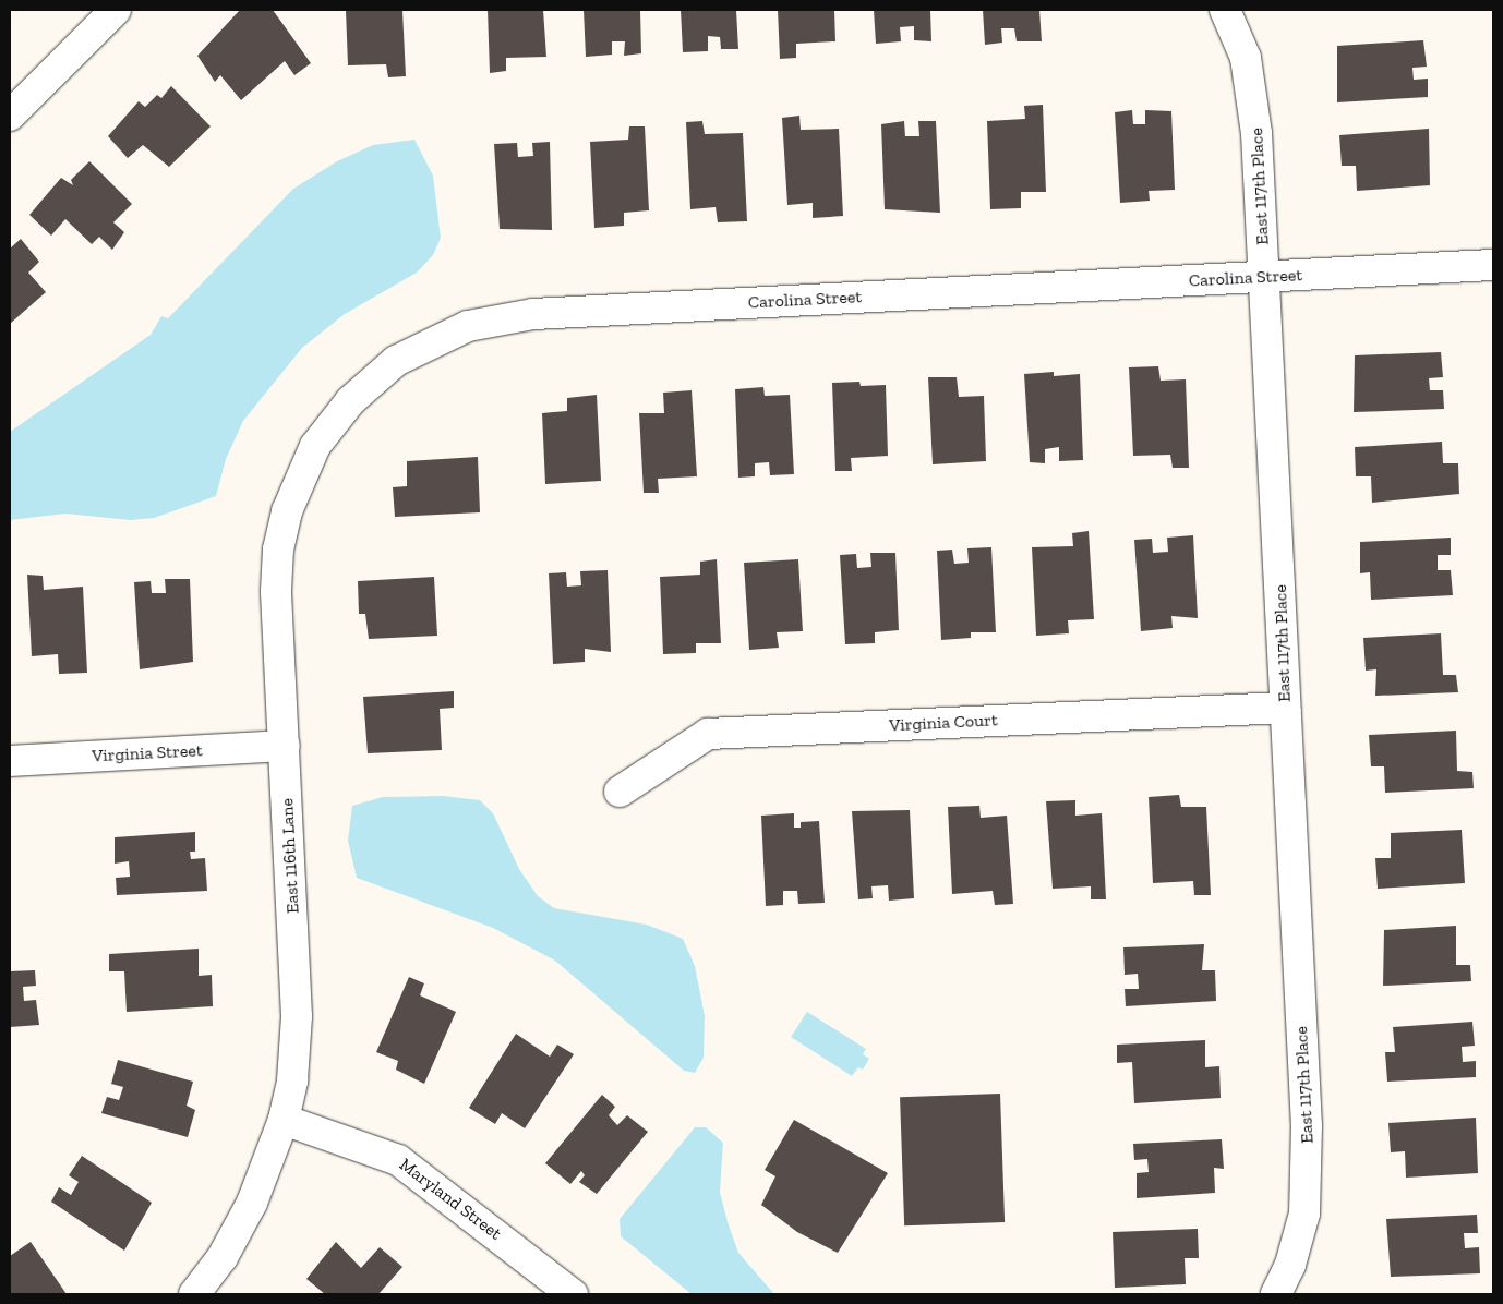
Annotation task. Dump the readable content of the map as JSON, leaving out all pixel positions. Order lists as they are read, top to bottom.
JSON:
{
  "streets": {
    "street": [
      "East 117th Place",
      "Carolina Street",
      "Virginia Court",
      "Virginia Street",
      "East 116th Lane",
      "Maryland Street"
    ]
  },
  "crossings": [
    ["East 117th Place", "Carolina Street"],
    ["East 117th Place", "Virginia Court"],
    ["Carolina Street", "East 116th Lane"],
    ["Virginia Street", "East 116th Lane"],
    ["East 116th Lane", "Maryland Street"]
  ]
}
